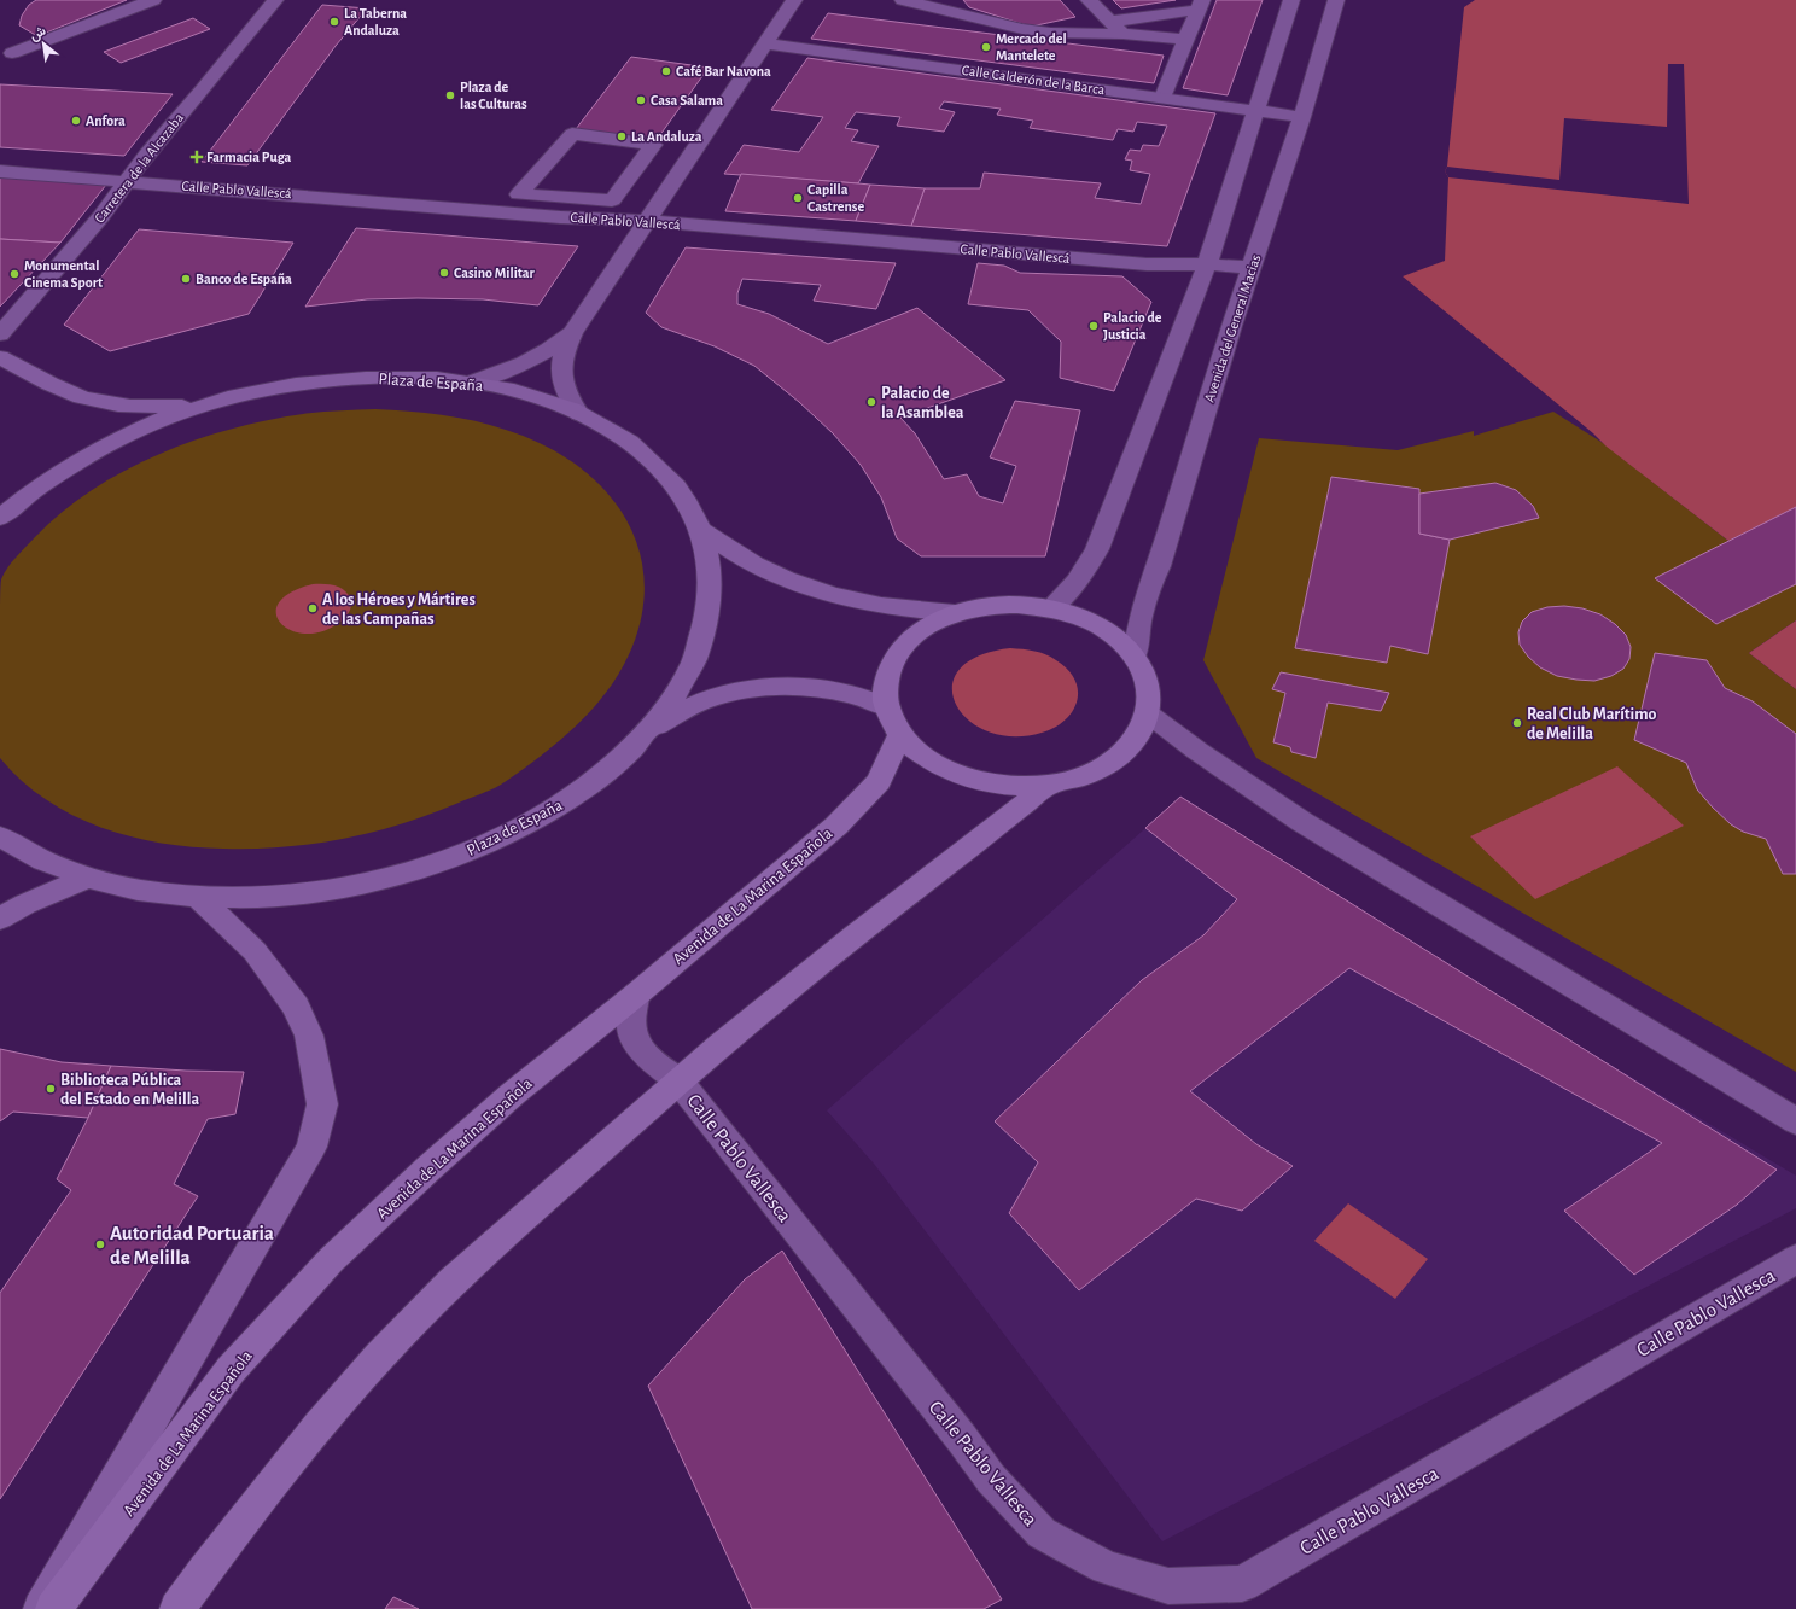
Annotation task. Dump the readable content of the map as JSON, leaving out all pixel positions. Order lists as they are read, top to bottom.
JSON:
{
  "streets": {
    "main road": ["Plaza de España", "Avenida de La Marina Española"],
    "street": [
      "Calle Calderón de la Barca",
      "Carretera de la Alcazaba",
      "Calle Pablo Vallescá",
      "Avenida del General Macias",
      "Calle Pablo Vallesca"
    ]
  },
  "crossings": [
    ["Calle Calderón de la Barca", "Avenida del General Macias"],
    ["Carretera de la Alcazaba", "Calle Pablo Vallescá"],
    ["Calle Pablo Vallescá", "Avenida del General Macias"],
    ["Avenida de La Marina Española", "Calle Pablo Vallesca"]
  ],
  "places": {
    "other": [
      "La Taberna Andaluza",
      "Mercado del Mantelete",
      "Café Bar Navona",
      "Plaza de las Culturas",
      "Casa Salama",
      "Anfora",
      "La Andaluza",
      "Capilla Castrense",
      "Casino Militar",
      "Monumental Cinema Sport",
      "Banco de España",
      "Palacio de Justicia",
      "Palacio de la Asamblea",
      "A los Héroes y Mártires de las Campañas",
      "Real Club Marítimo de Melilla",
      "Biblioteca Pública del Estado en Melilla",
      "Autoridad Portuaria de Melilla"
    ],
    "health": ["Farmacia Puga"]
  },
  "north": "top left"
}
